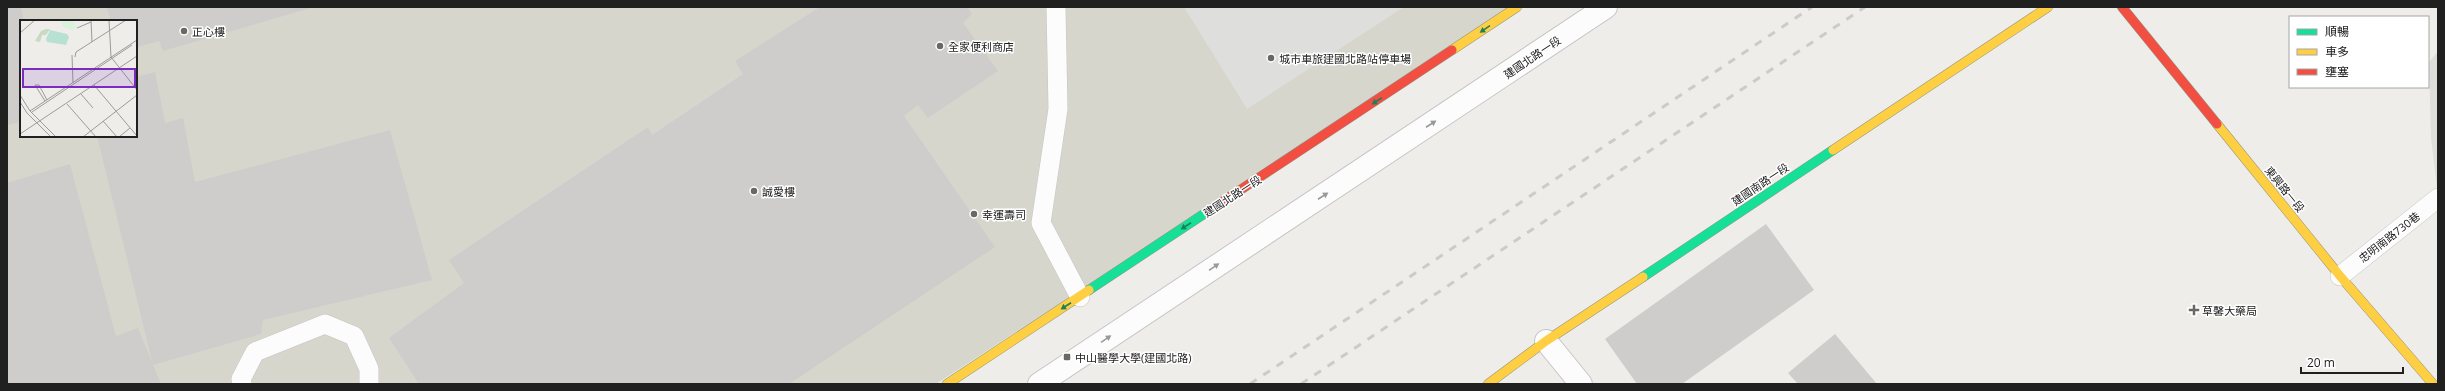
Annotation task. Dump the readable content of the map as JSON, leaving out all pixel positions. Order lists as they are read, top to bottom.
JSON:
{
  "streets": {
    "street": ["建國北路一段", "建國南路一段", "東興路一段"],
    "lane": ["忠明南路730巷"]
  },
  "crossings": [
    ["東興路一段", "忠明南路730巷"]
  ],
  "places": {
    "other": [
      "正心樓",
      "全家便利商店",
      "城市車旅建國北路站停車場",
      "誠愛樓",
      "幸運壽司"
    ],
    "health": ["草馨大藥局"],
    "transit": ["中山醫學大學(建國北路)"]
  },
  "legend": ["順暢", "車多", "壅塞"],
  "scale_bar": "20 m"
}
